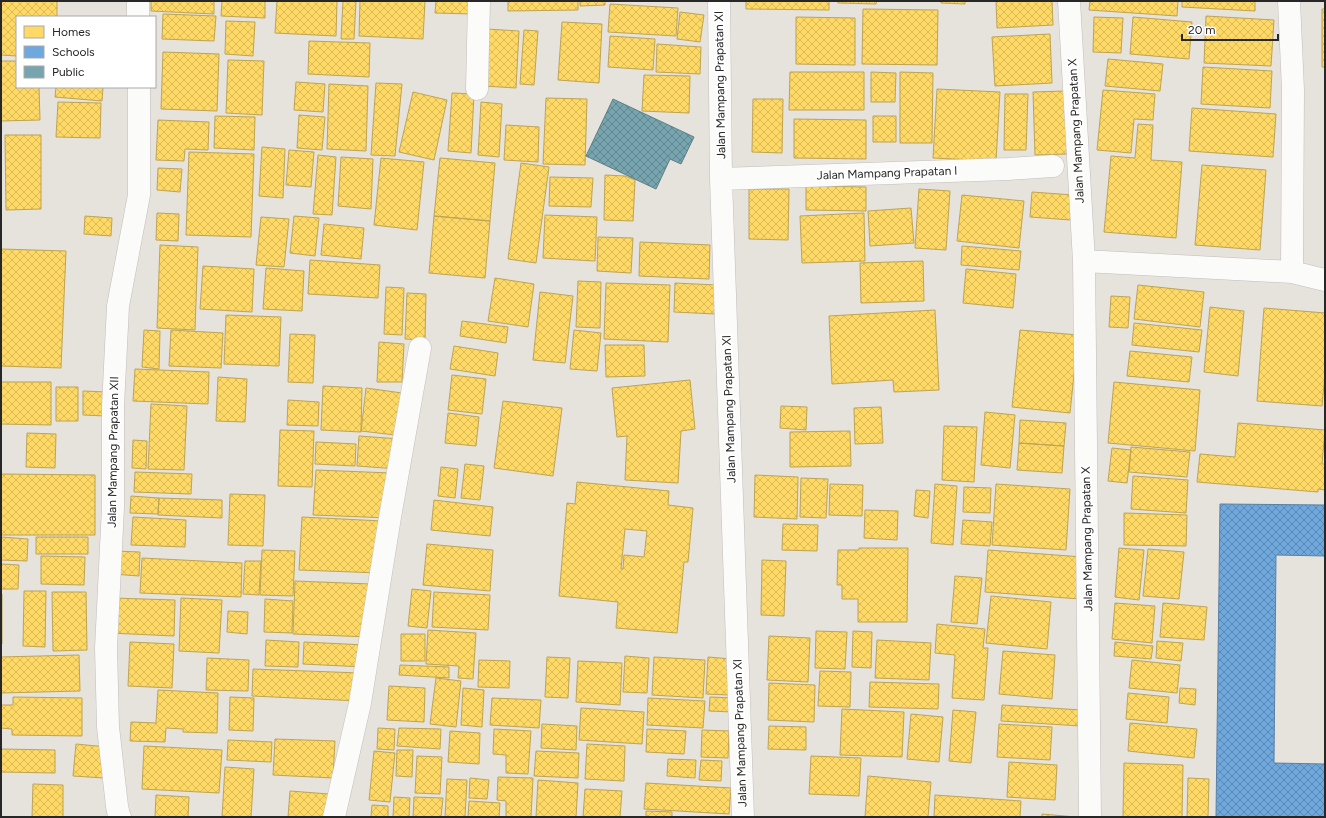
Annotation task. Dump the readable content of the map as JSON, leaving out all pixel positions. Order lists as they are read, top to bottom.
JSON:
{
  "streets": {
    "street": [
      "Jalan Mampang Prapatan XI",
      "Jalan Mampang Prapatan X",
      "Jalan Mampang Prapatan I",
      "Jalan Mampang Prapatan XII"
    ]
  },
  "crossings": [
    ["Jalan Mampang Prapatan XI", "Jalan Mampang Prapatan I"]
  ],
  "legend": ["Homes", "Schools", "Public"],
  "scale_bar": "20 m"
}
